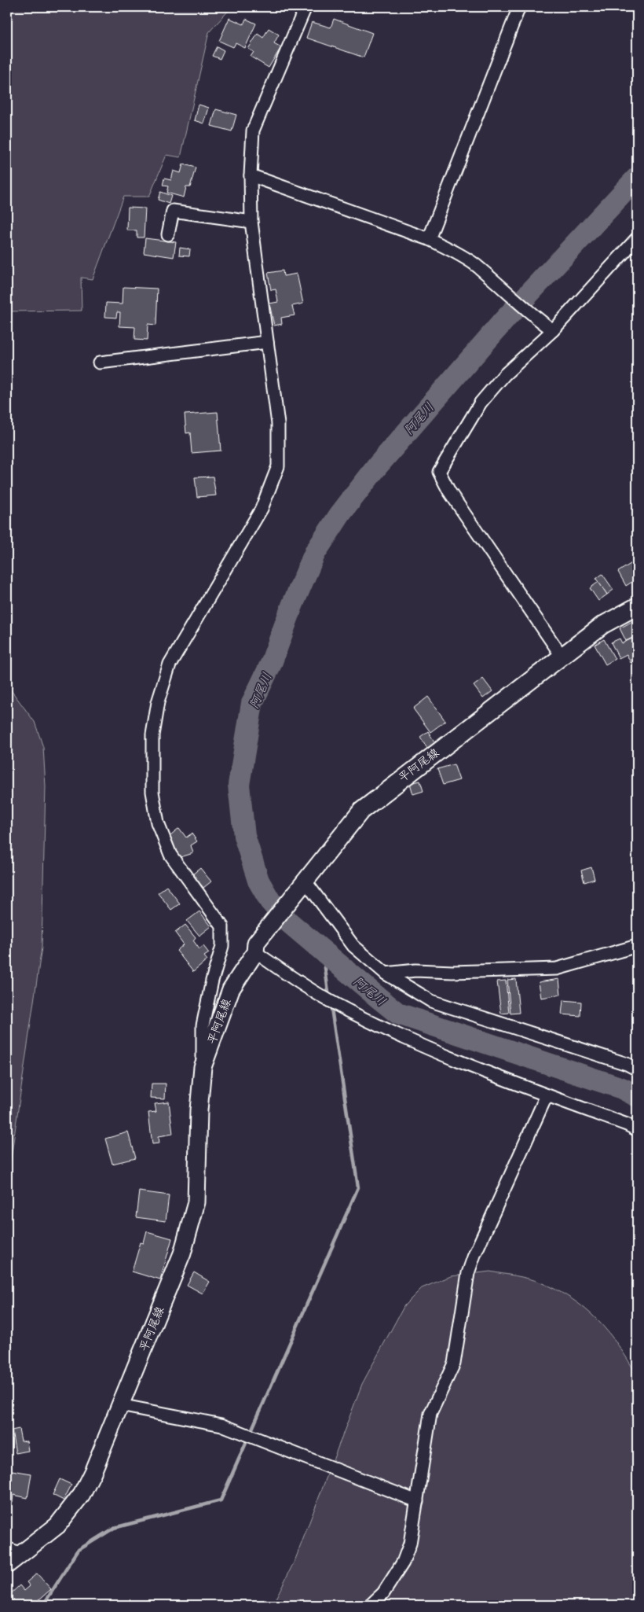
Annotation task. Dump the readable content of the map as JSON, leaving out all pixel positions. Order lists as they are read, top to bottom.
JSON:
{
  "streets": {
    "main road": ["平阿尾線"]
  },
  "water": ["阿尾川"]
}
